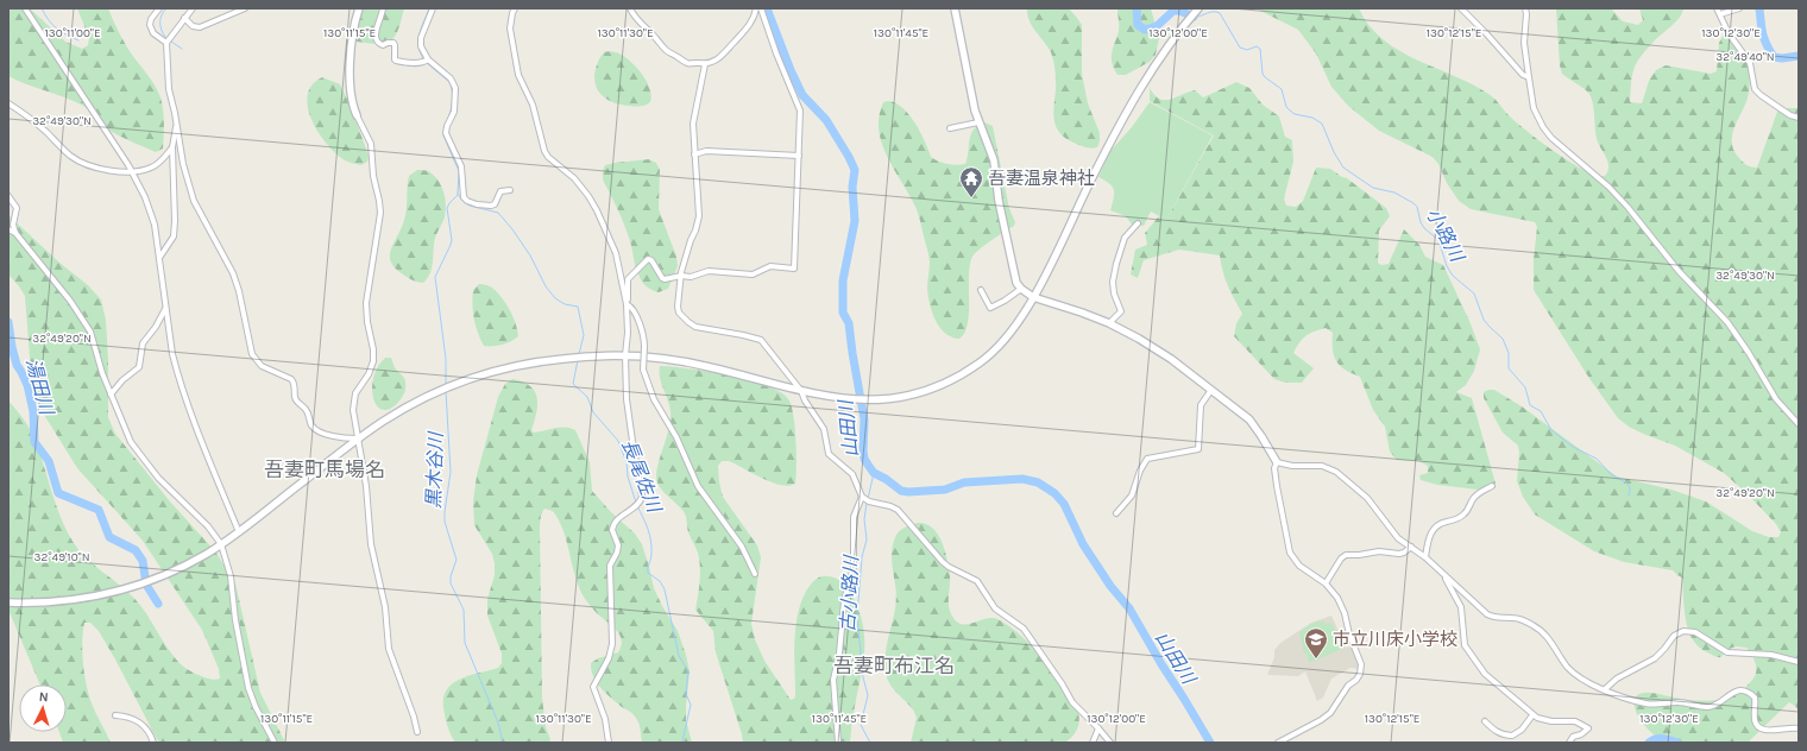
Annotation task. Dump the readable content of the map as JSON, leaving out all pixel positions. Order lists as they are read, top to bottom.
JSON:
{
  "districts": ["吾妻町馬場名", "吾妻町布江名"],
  "water": [
    "小路川",
    "湯田川",
    "山田川",
    "黒木谷川",
    "長尾佐川",
    "古小路川"
  ],
  "places": {
    "temple": ["吾妻温泉神社"],
    "school or university": ["市立川床小学校"]
  },
  "north": "top",
  "coordinates": [
    "130°11'00\"E",
    "130°11'15\"E",
    "130°11'30\"E",
    "130°11'45\"E",
    "130°12'00\"E",
    "130°12'15\"E",
    "130°12'30\"E",
    "32°49'40\"N",
    "32°49'30\"N",
    "32°49'20\"N",
    "32°49'10\"N"
  ]
}
